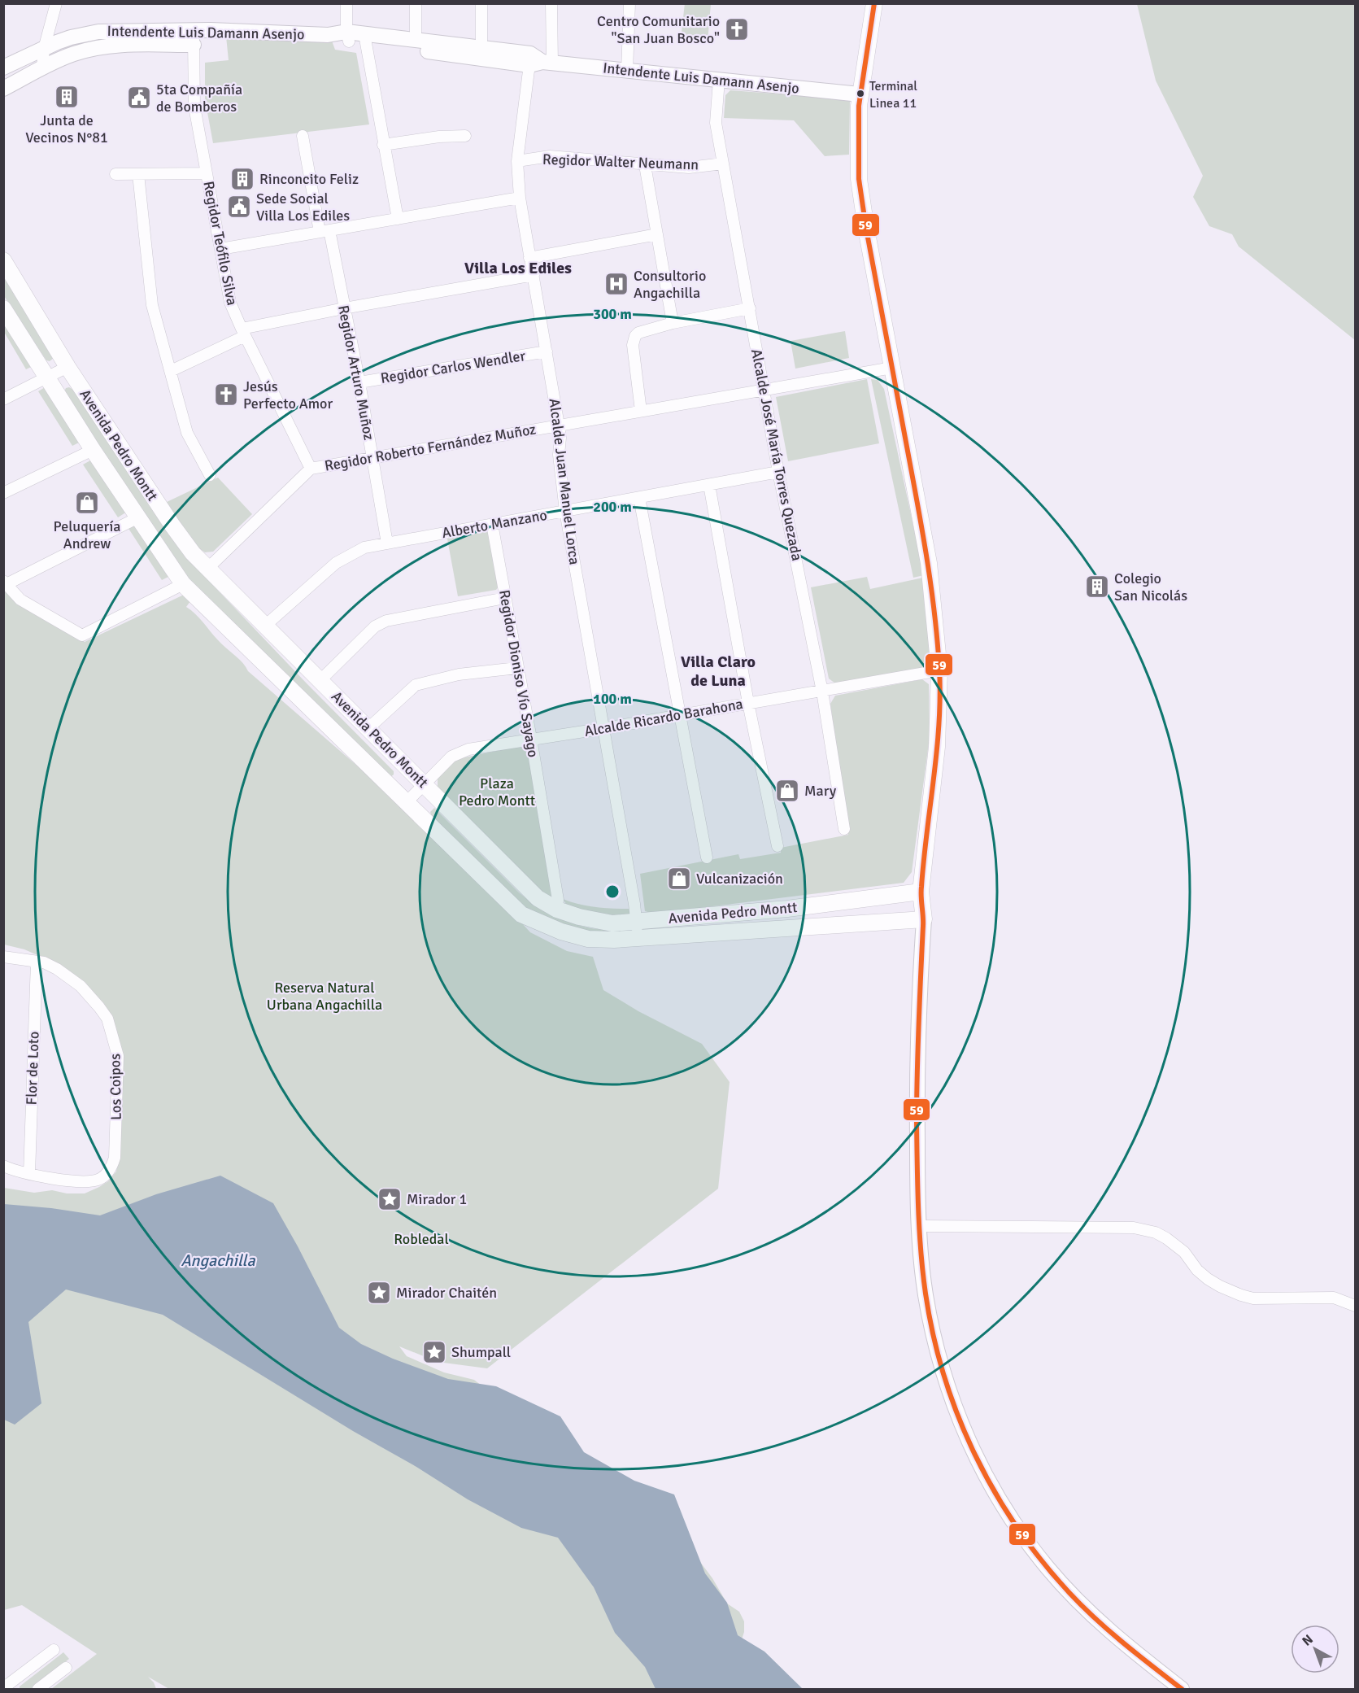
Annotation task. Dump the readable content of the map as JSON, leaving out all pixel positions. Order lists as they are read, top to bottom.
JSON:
{
  "streets": {
    "main road": ["Avenida Pedro Montt"],
    "street": [
      "Intendente Luis Damann Asenjo",
      "Regidor Walter Neumann",
      "Regidor Teófilo Silva",
      "Regidor Carlos Wendler",
      "Regidor Arturo Muñoz",
      "Regidor Roberto Fernández Muñoz",
      "Alcalde José María Torres Quezada",
      "Alcalde Juan Manuel Lorca",
      "Alberto Manzano",
      "Regidor Dioniso Vío Sayago",
      "Alcalde Ricardo Barahona",
      "Flor de Loto",
      "Los Coipos"
    ]
  },
  "crossings": [
    ["Intendente Luis Damann Asenjo", "Regidor Teófilo Silva"],
    ["Intendente Luis Damann Asenjo", "Alcalde José María Torres Quezada"],
    ["Intendente Luis Damann Asenjo", "Alcalde Juan Manuel Lorca"],
    ["Regidor Walter Neumann", "Alcalde José María Torres Quezada"],
    ["Regidor Walter Neumann", "Alcalde Juan Manuel Lorca"],
    ["Regidor Teófilo Silva", "Regidor Roberto Fernández Muñoz"],
    ["Regidor Carlos Wendler", "Regidor Arturo Muñoz"],
    ["Regidor Carlos Wendler", "Alcalde Juan Manuel Lorca"],
    ["Regidor Arturo Muñoz", "Regidor Roberto Fernández Muñoz"],
    ["Regidor Arturo Muñoz", "Alberto Manzano"],
    ["Avenida Pedro Montt", "Regidor Roberto Fernández Muñoz"],
    ["Avenida Pedro Montt", "Alcalde Juan Manuel Lorca"],
    ["Avenida Pedro Montt", "Alberto Manzano"],
    ["Avenida Pedro Montt", "Regidor Dioniso Vío Sayago"],
    ["Avenida Pedro Montt", "Alcalde Ricardo Barahona"],
    ["Regidor Roberto Fernández Muñoz", "Alcalde José María Torres Quezada"],
    ["Regidor Roberto Fernández Muñoz", "Alcalde Juan Manuel Lorca"],
    ["Alcalde José María Torres Quezada", "Alberto Manzano"],
    ["Alcalde José María Torres Quezada", "Alcalde Ricardo Barahona"],
    ["Alcalde Juan Manuel Lorca", "Alberto Manzano"],
    ["Alcalde Juan Manuel Lorca", "Alcalde Ricardo Barahona"],
    ["Alberto Manzano", "Regidor Dioniso Vío Sayago"],
    ["Regidor Dioniso Vío Sayago", "Alcalde Ricardo Barahona"],
    ["Flor de Loto", "Los Coipos"]
  ],
  "districts": ["Villa Los Ediles", "Villa Claro de Luna"],
  "water": ["Angachilla"],
  "parks": ["Plaza Pedro Montt", "Reserva Natural Urbana Angachilla", "Robledal"],
  "places": {
    "church": ["Centro Comunitario \"San Juan Bosco\"", "Jesús Perfecto Amor"],
    "other": ["Terminal Linea 11"],
    "building": ["Junta de Vecinos N°81", "Rinconcito Feliz", "Colegio San Nicolás"],
    "public building": ["5ta Compañía de Bomberos", "Sede Social Villa Los Ediles"],
    "hospital": ["Consultorio Angachilla"],
    "shop": ["Peluquería Andrew", "Mary", "Vulcanización"],
    "place": ["Mirador 1", "Mirador Chaitén", "Shumpall"]
  },
  "lines": ["transit line 59"],
  "north": "top left",
  "rings": ["300 m", "200 m", "100 m"]
}
